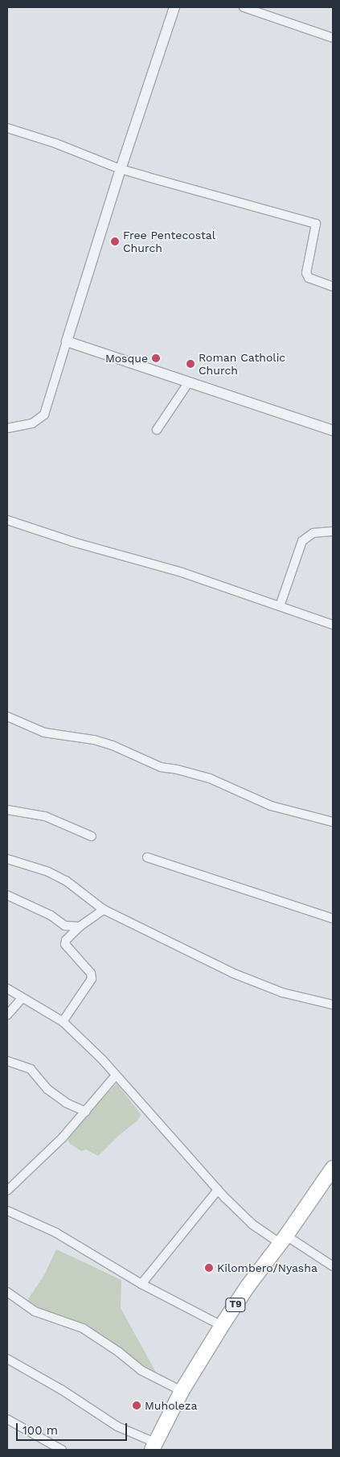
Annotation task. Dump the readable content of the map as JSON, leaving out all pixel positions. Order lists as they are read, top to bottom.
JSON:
{
  "streets": {
    "highway": ["T9"]
  },
  "places": [
    "Free Pentecostal Church",
    "Mosque",
    "Roman Catholic Church",
    "Kilombero/Nyasha",
    "Muholeza"
  ],
  "scale_bar": "100 m"
}
